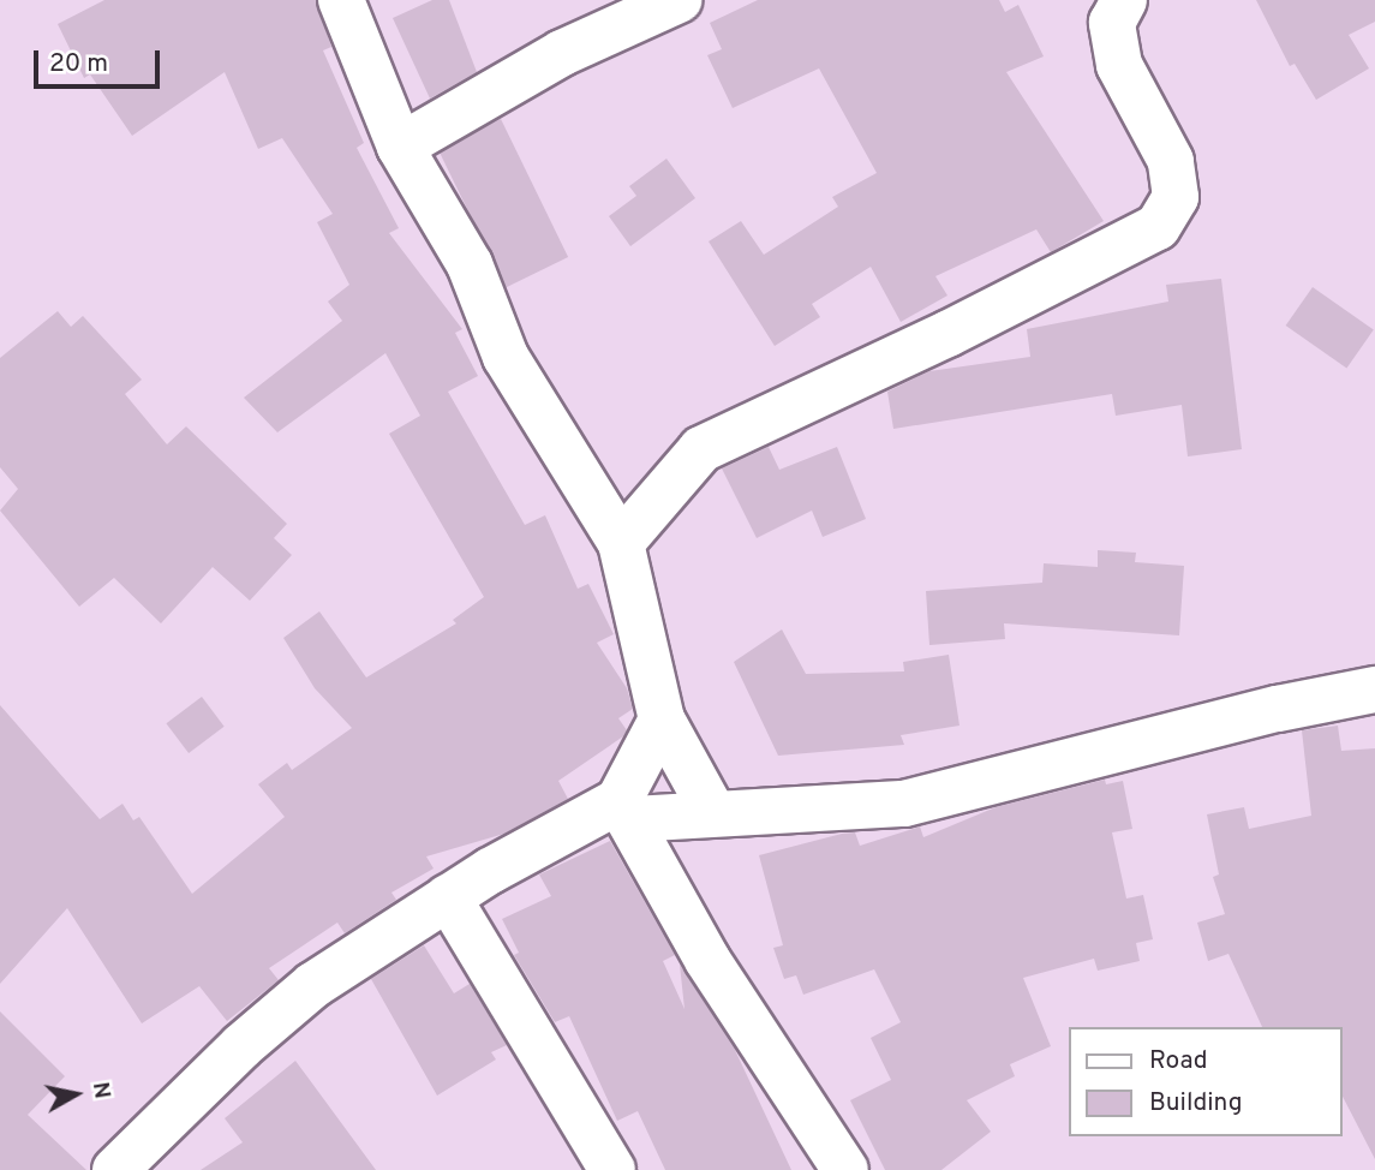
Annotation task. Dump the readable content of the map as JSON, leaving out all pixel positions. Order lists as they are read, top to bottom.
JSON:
{
  "legend": ["Road", "Building"],
  "scale_bar": "20 m",
  "north": "right"
}
